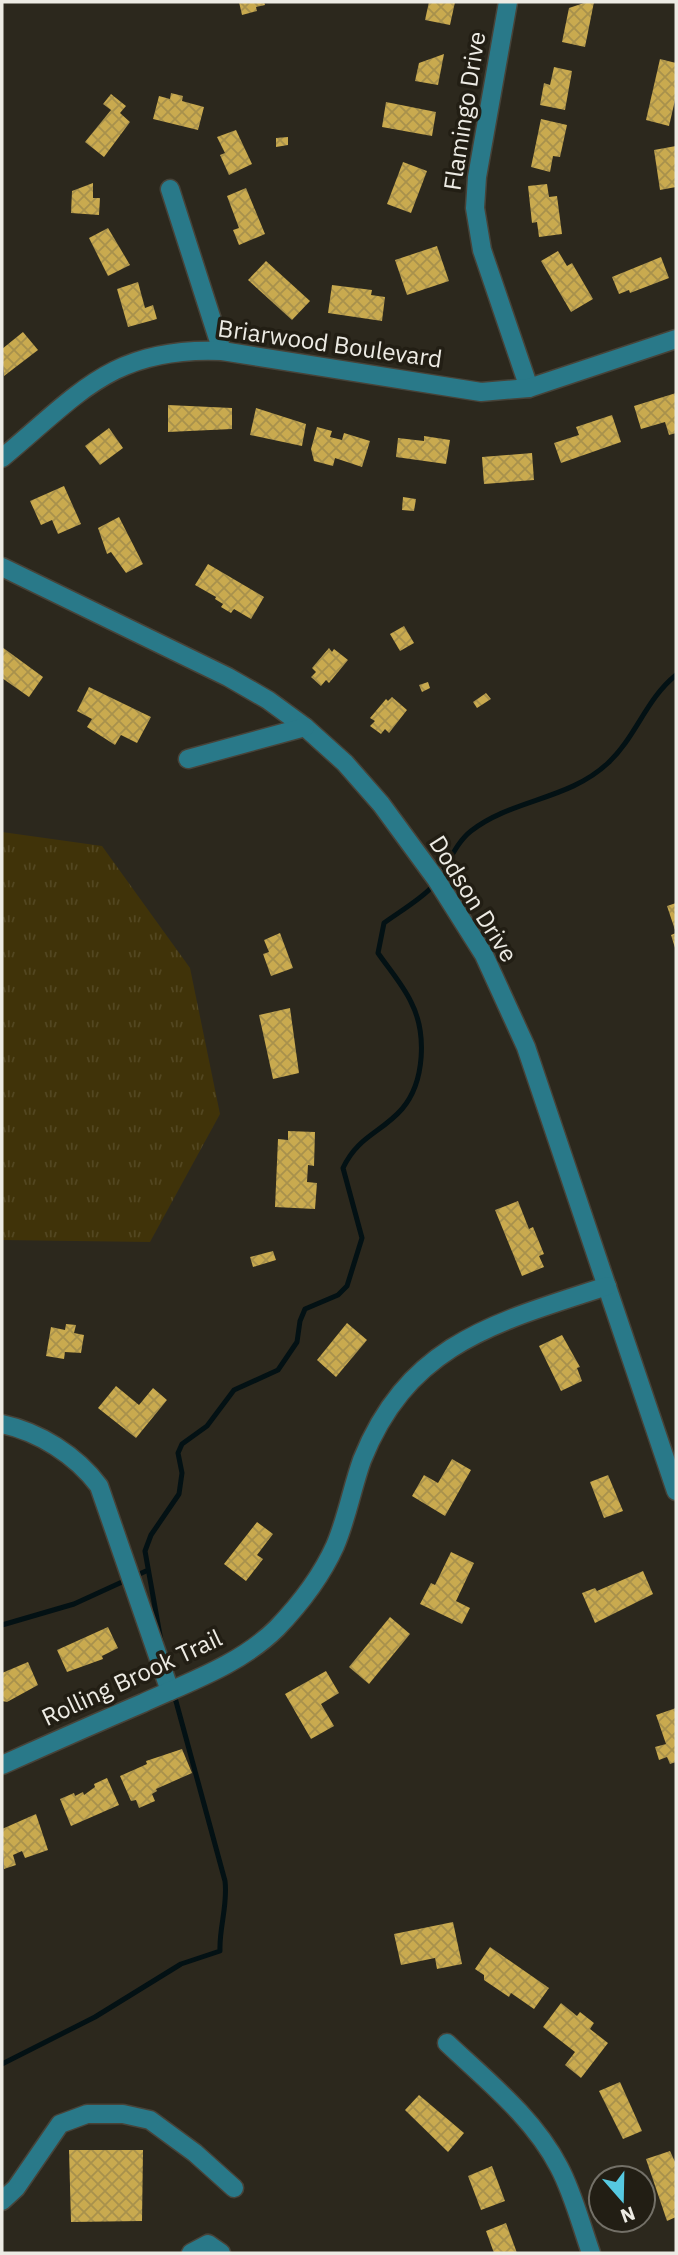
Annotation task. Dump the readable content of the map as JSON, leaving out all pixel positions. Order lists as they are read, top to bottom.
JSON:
{
  "streets": {
    "street": [
      "Flamingo Drive",
      "Briarwood Boulevard",
      "Dodson Drive",
      "Rolling Brook Trail"
    ]
  },
  "crossings": [
    ["Flamingo Drive", "Briarwood Boulevard"],
    ["Dodson Drive", "Rolling Brook Trail"]
  ],
  "north": "bottom"
}
